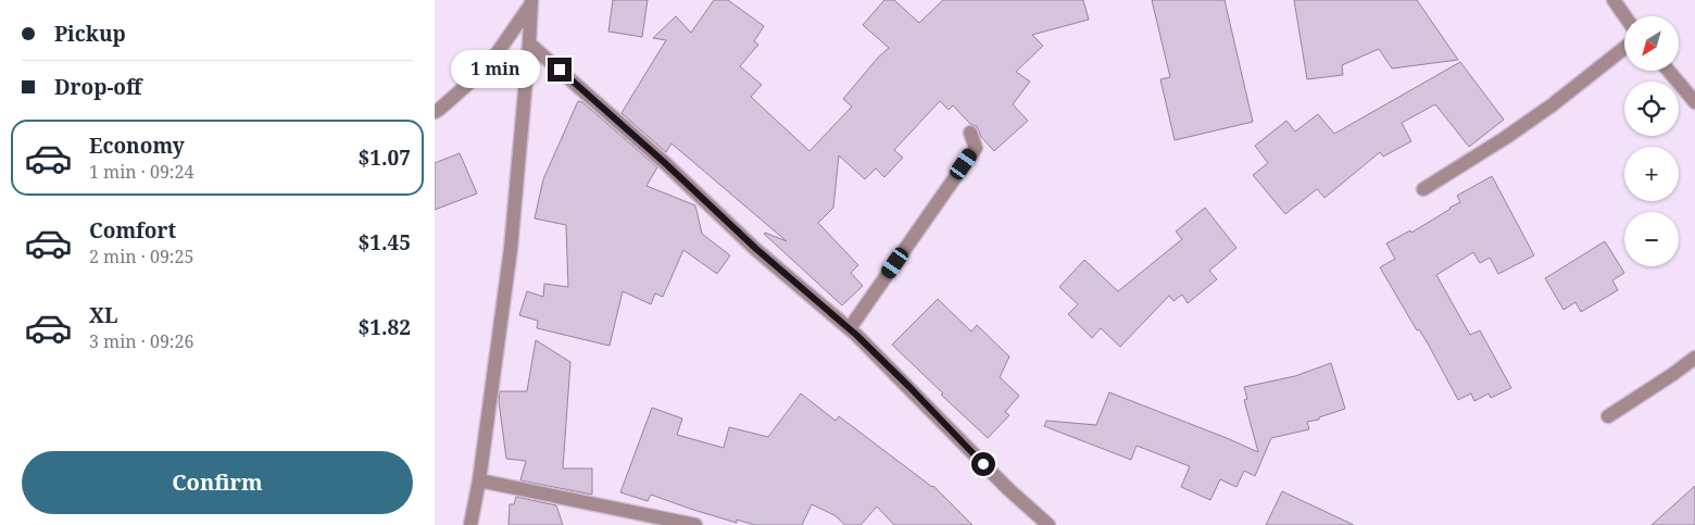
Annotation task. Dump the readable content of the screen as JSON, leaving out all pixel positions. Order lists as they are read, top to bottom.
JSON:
{
  "north": "bottom left",
  "page": {
    "banner": ["Pickup", "Drop-off"],
    "map_buttons": ["+", "−"],
    "bubble": "1 min",
    "list": [
      {
        "name": "Economy",
        "note": "1 min · 09:24",
        "value": "$1.07"
      },
      {
        "name": "Comfort",
        "note": "2 min · 09:25",
        "value": "$1.45"
      },
      {
        "name": "XL",
        "note": "3 min · 09:26",
        "value": "$1.82"
      }
    ],
    "buttons": "Confirm"
  }
}
